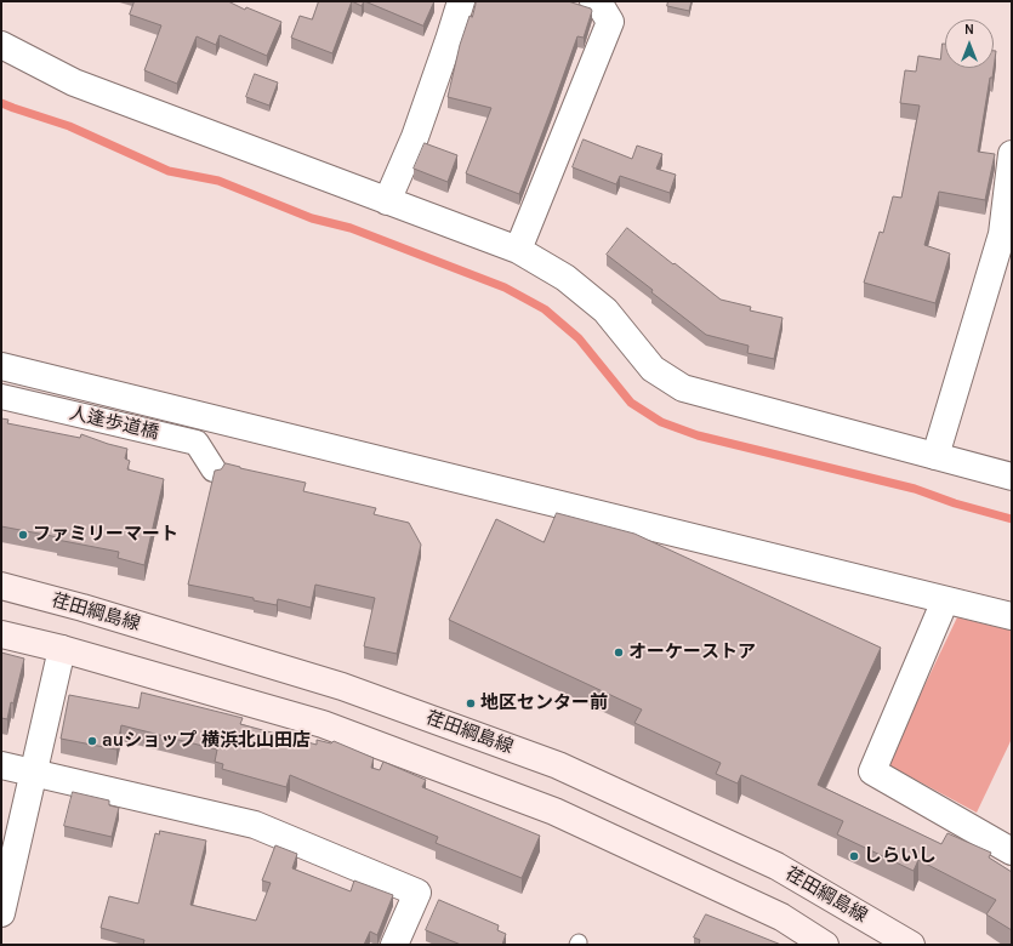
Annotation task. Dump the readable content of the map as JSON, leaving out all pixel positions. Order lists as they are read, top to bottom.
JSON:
{
  "streets": {
    "main road": ["荏田綱島線"],
    "street": ["人逢歩道橋"]
  },
  "places": [
    "ファミリーマート",
    "オーケーストア",
    "地区センター前",
    "auショップ 横浜北山田店",
    "しらいし"
  ],
  "north": "top"
}
